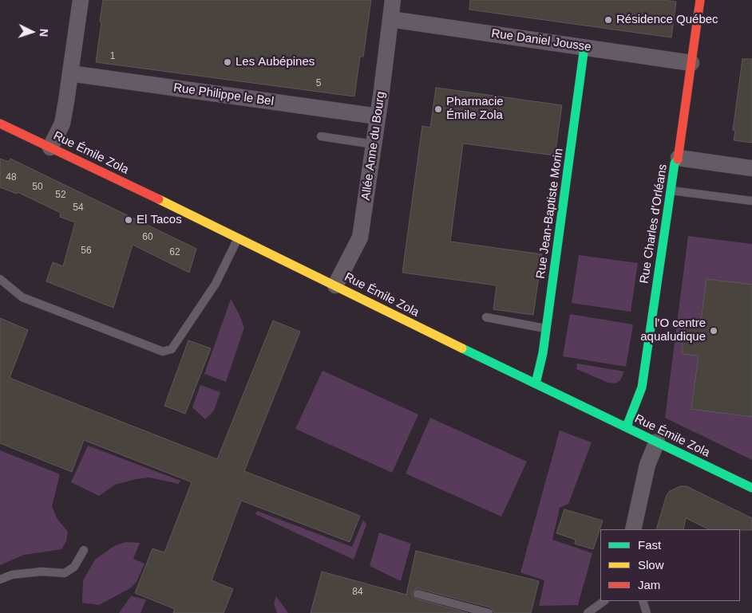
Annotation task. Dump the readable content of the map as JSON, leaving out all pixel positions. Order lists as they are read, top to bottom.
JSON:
{
  "streets": {
    "street": [
      "Rue Daniel Jousse",
      "Rue Philippe le Bel",
      "Allée Anne du Bourg",
      "Rue Émile Zola",
      "Rue Jean-Baptiste Morin",
      "Rue Charles d'Orléans"
    ]
  },
  "crossings": [
    ["Rue Daniel Jousse", "Allée Anne du Bourg"],
    ["Rue Daniel Jousse", "Rue Jean-Baptiste Morin"],
    ["Rue Daniel Jousse", "Rue Charles d'Orléans"],
    ["Rue Philippe le Bel", "Allée Anne du Bourg"],
    ["Allée Anne du Bourg", "Rue Émile Zola"],
    ["Rue Émile Zola", "Rue Jean-Baptiste Morin"],
    ["Rue Émile Zola", "Rue Charles d'Orléans"]
  ],
  "places": [
    "Résidence Québec",
    "Les Aubépines",
    "Pharmacie Émile Zola",
    "El Tacos",
    "l'O centre aqualudique"
  ],
  "house_numbers": [
    "1",
    "5",
    "48",
    "50",
    "52",
    "54",
    "60",
    "56",
    "62",
    "84"
  ],
  "legend": ["Fast", "Slow", "Jam"],
  "north": "right"
}
